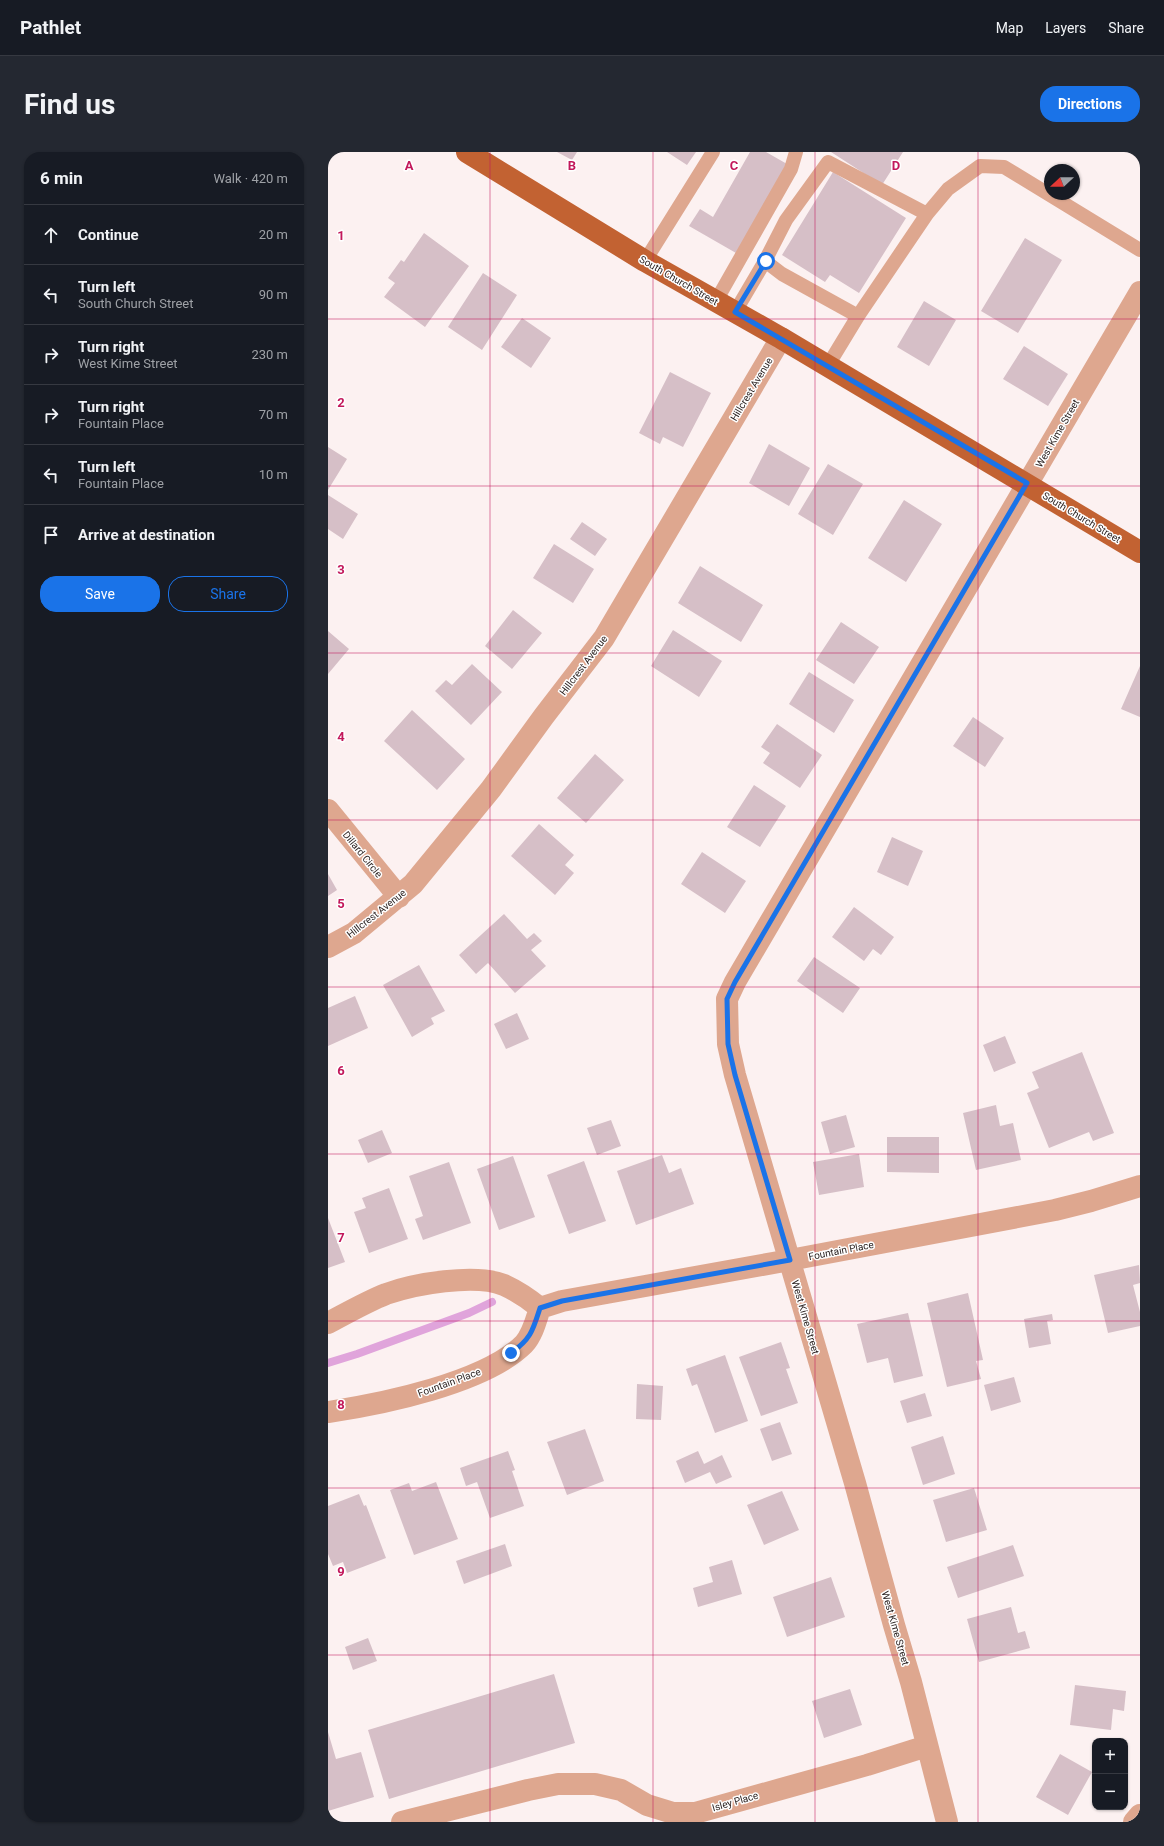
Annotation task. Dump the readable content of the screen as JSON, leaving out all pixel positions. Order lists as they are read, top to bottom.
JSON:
{
  "streets": {
    "main road": ["South Church Street"],
    "street": [
      "Hillcrest Avenue",
      "West Kime Street",
      "Dillard Circle",
      "Fountain Place",
      "Isley Place"
    ]
  },
  "crossings": [
    ["South Church Street", "Hillcrest Avenue"],
    ["South Church Street", "West Kime Street"],
    ["Hillcrest Avenue", "Dillard Circle"],
    ["West Kime Street", "Fountain Place"],
    ["West Kime Street", "Isley Place"]
  ],
  "north": "left",
  "page": {
    "header": "Pathlet",
    "nav": ["Map", "Layers", "Share"],
    "buttons": [
      "Directions",
      ["Save", "Share"]
    ],
    "title": "Find us",
    "heading": ["6 min", "Walk · 420 m"],
    "list": [
      ["Continue", "20 m"],
      ["Turn left", "South Church Street", "90 m"],
      ["Turn right", "West Kime Street", "230 m"],
      ["Turn right", "Fountain Place", "70 m"],
      ["Turn left", "Fountain Place", "10 m"],
      "Arrive at destination"
    ],
    "map_buttons": ["+", "−"]
  },
  "grid": {
    "columns": [
      "A",
      "B",
      "C",
      "D"
    ],
    "rows": [
      "1",
      "2",
      "3",
      "4",
      "5",
      "6",
      "7",
      "8",
      "9"
    ]
  }
}
